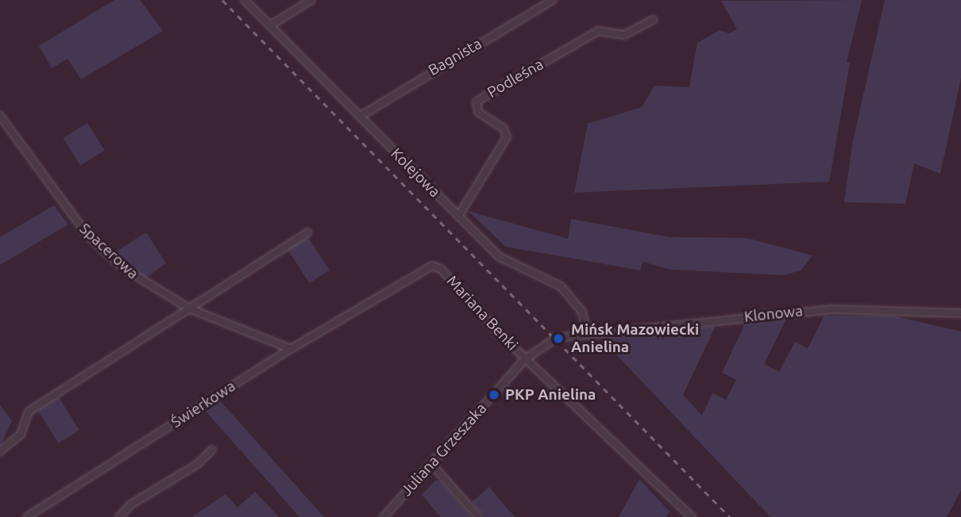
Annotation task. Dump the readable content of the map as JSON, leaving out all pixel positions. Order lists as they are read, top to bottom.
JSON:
{
  "streets": {
    "street": [
      "Bagnista",
      "Podleśna",
      "Kolejowa",
      "Spacerowa",
      "Mariana Benki",
      "Klonowa",
      "Świerkowa",
      "Juliana Grzeszaka"
    ]
  },
  "crossings": [
    ["Bagnista", "Kolejowa"],
    ["Podleśna", "Kolejowa"],
    ["Kolejowa", "Klonowa"],
    ["Kolejowa", "Juliana Grzeszaka"],
    ["Spacerowa", "Świerkowa"],
    ["Mariana Benki", "Świerkowa"],
    ["Mariana Benki", "Juliana Grzeszaka"],
    ["Klonowa", "Juliana Grzeszaka"]
  ],
  "places": ["Mińsk Mazowiecki Anielina", "PKP Anielina"]
}
